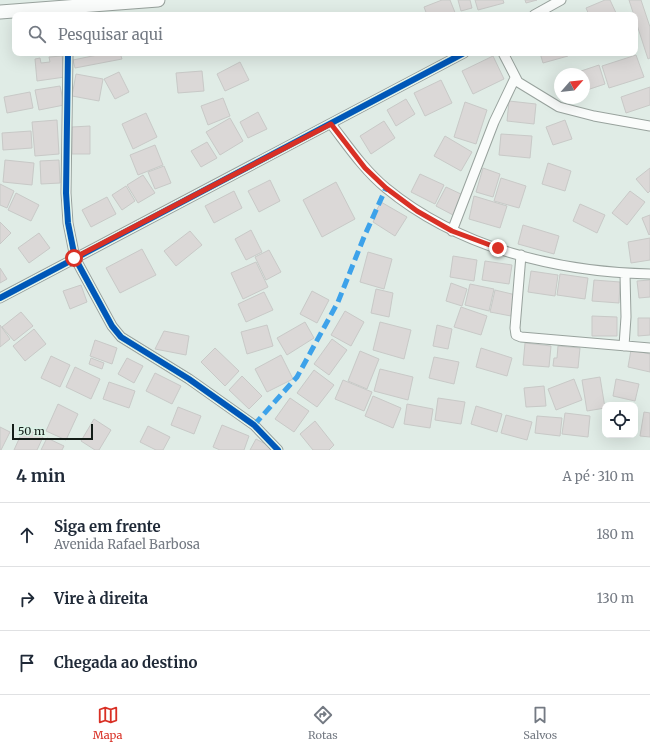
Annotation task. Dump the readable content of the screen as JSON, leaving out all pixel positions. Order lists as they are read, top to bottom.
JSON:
{
  "scale_bar": "50 m",
  "north": "top right",
  "page": {
    "search": "Pesquisar aqui",
    "scale": "50 m",
    "heading": ["4 min", "A pé · 310 m"],
    "list": [
      ["Siga em frente", "Avenida Rafael Barbosa", "180 m"],
      ["Vire à direita", "130 m"],
      "Chegada ao destino"
    ],
    "nav": ["Mapa", "Rotas", "Salvos"]
  }
}
